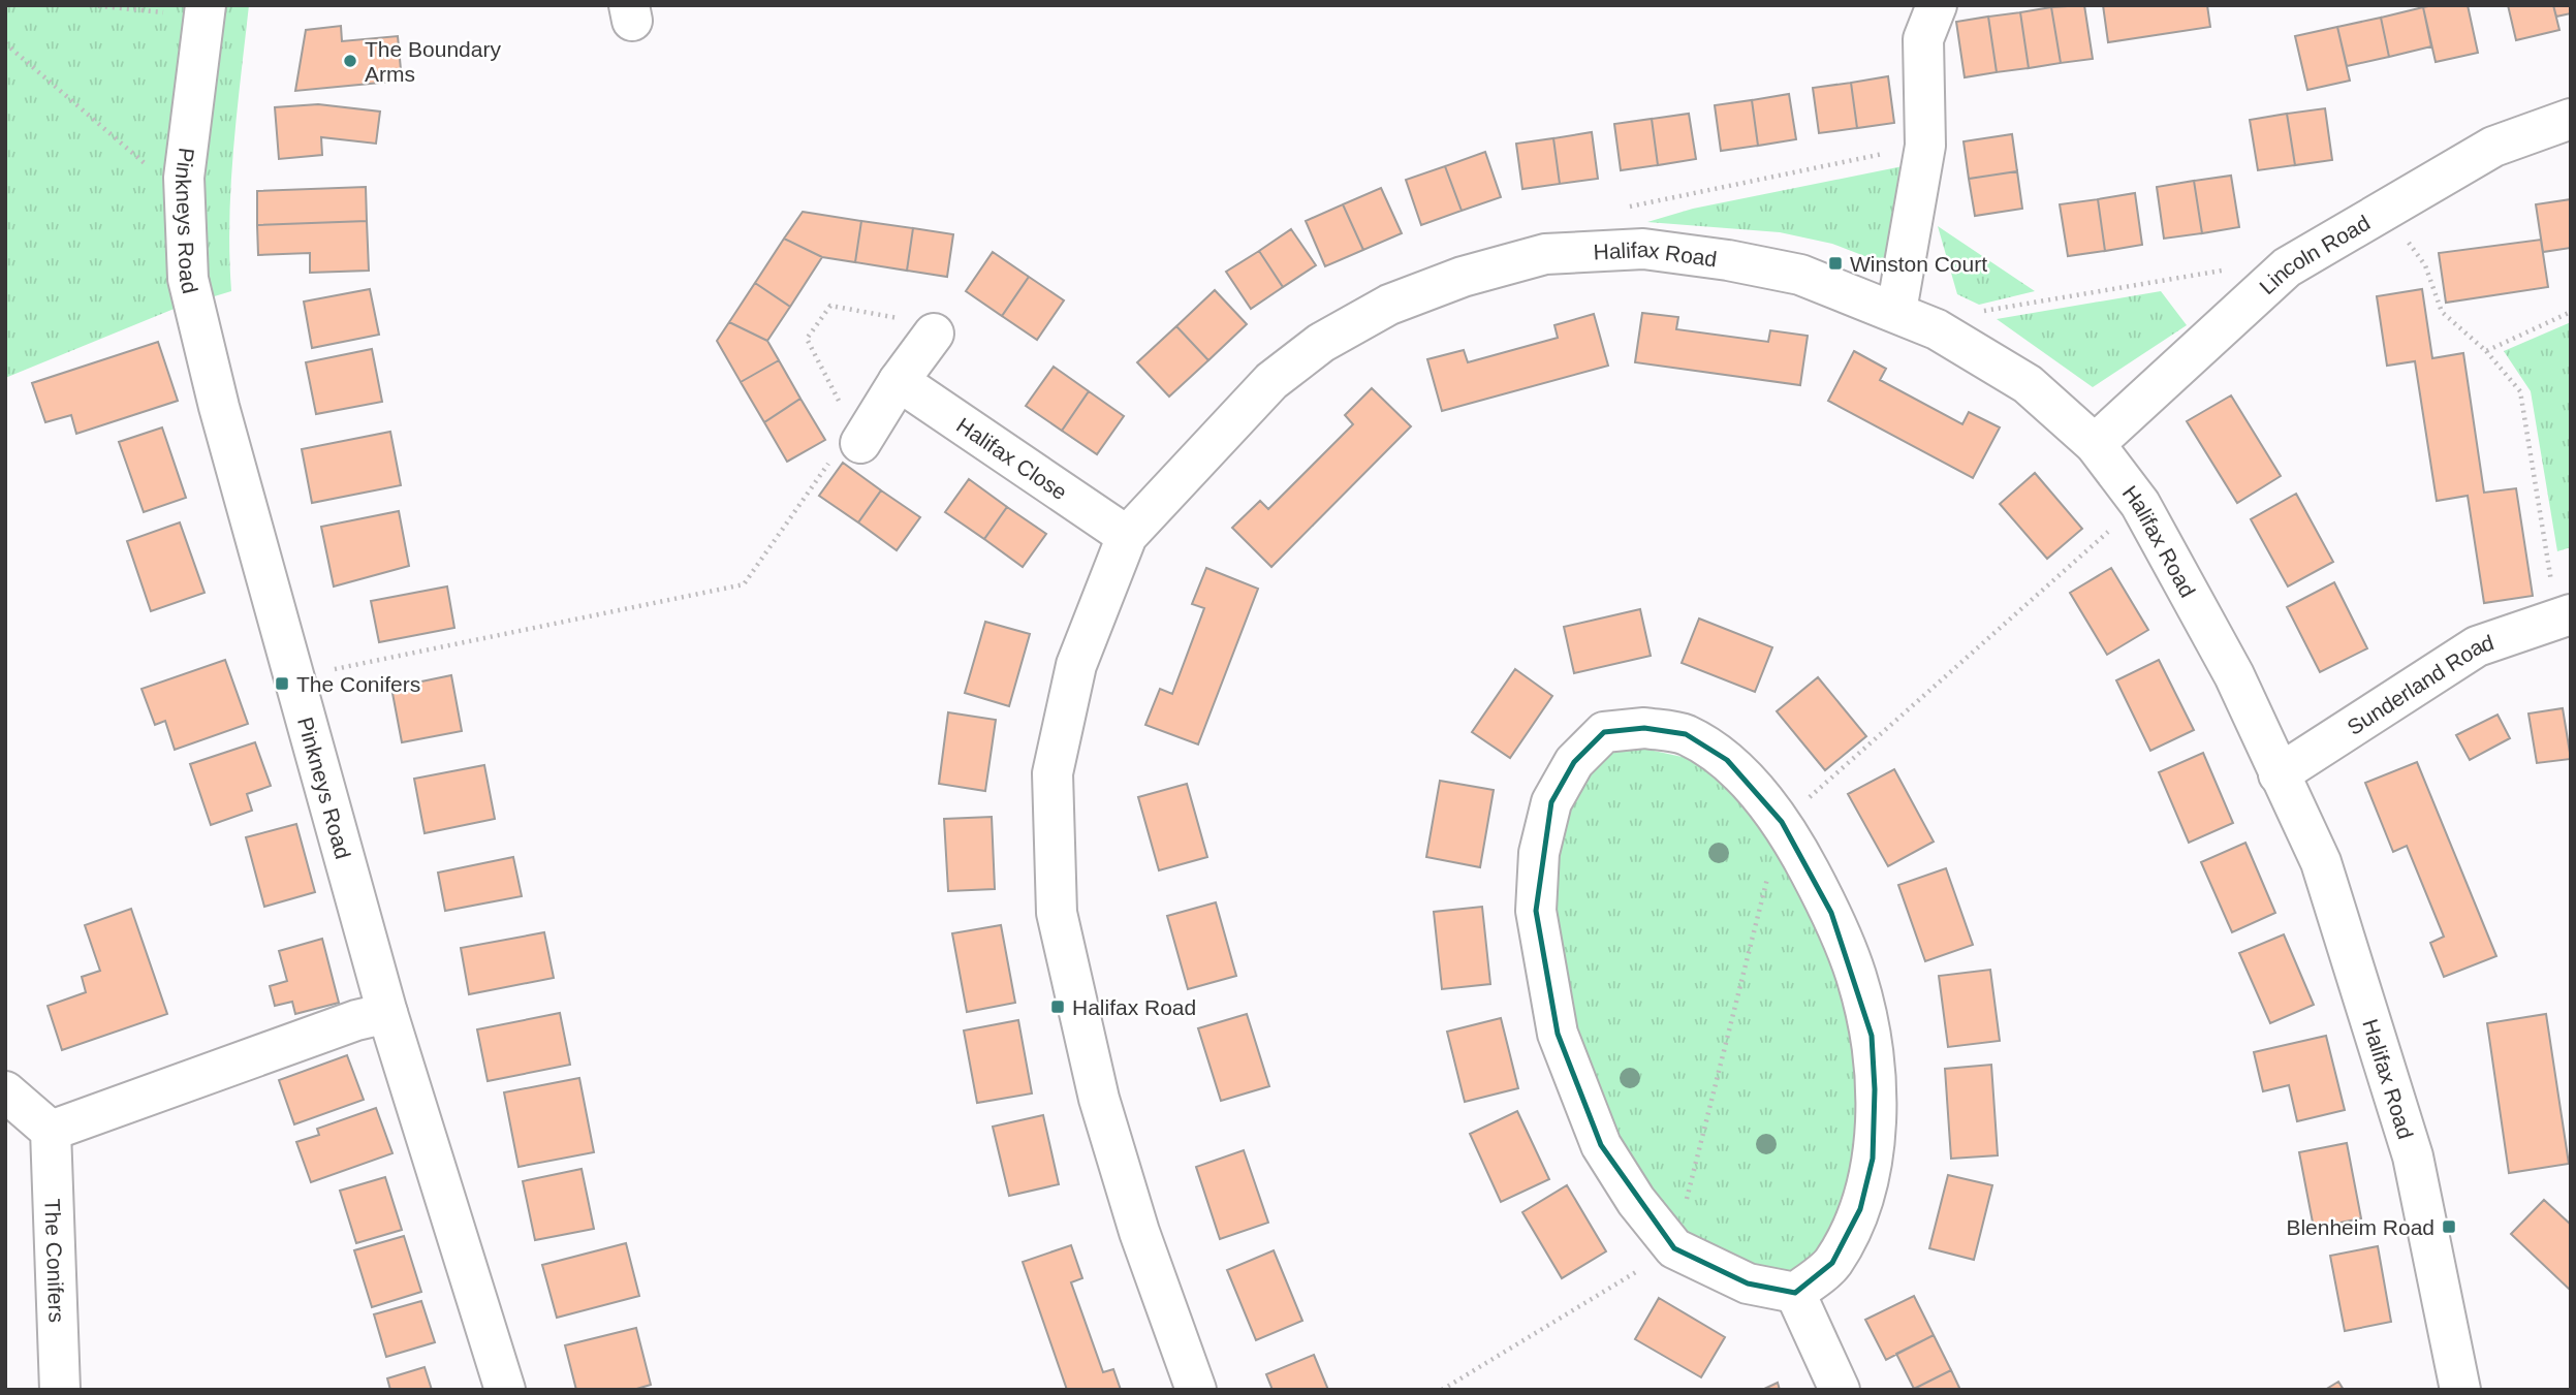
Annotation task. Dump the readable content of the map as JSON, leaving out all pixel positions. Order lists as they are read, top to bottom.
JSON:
{
  "streets": {
    "street": [
      "Pinkneys Road",
      "Halifax Road",
      "Lincoln Road",
      "Halifax Close",
      "Sunderland Road",
      "The Conifers"
    ]
  },
  "crossings": [
    ["Halifax Road", "Lincoln Road"],
    ["Halifax Road", "Halifax Close"],
    ["Halifax Road", "Sunderland Road"]
  ],
  "places": {
    "other": ["The Boundary Arms"],
    "transit": [
      "Winston Court",
      "The Conifers",
      "Halifax Road",
      "Blenheim Road"
    ]
  }
}
